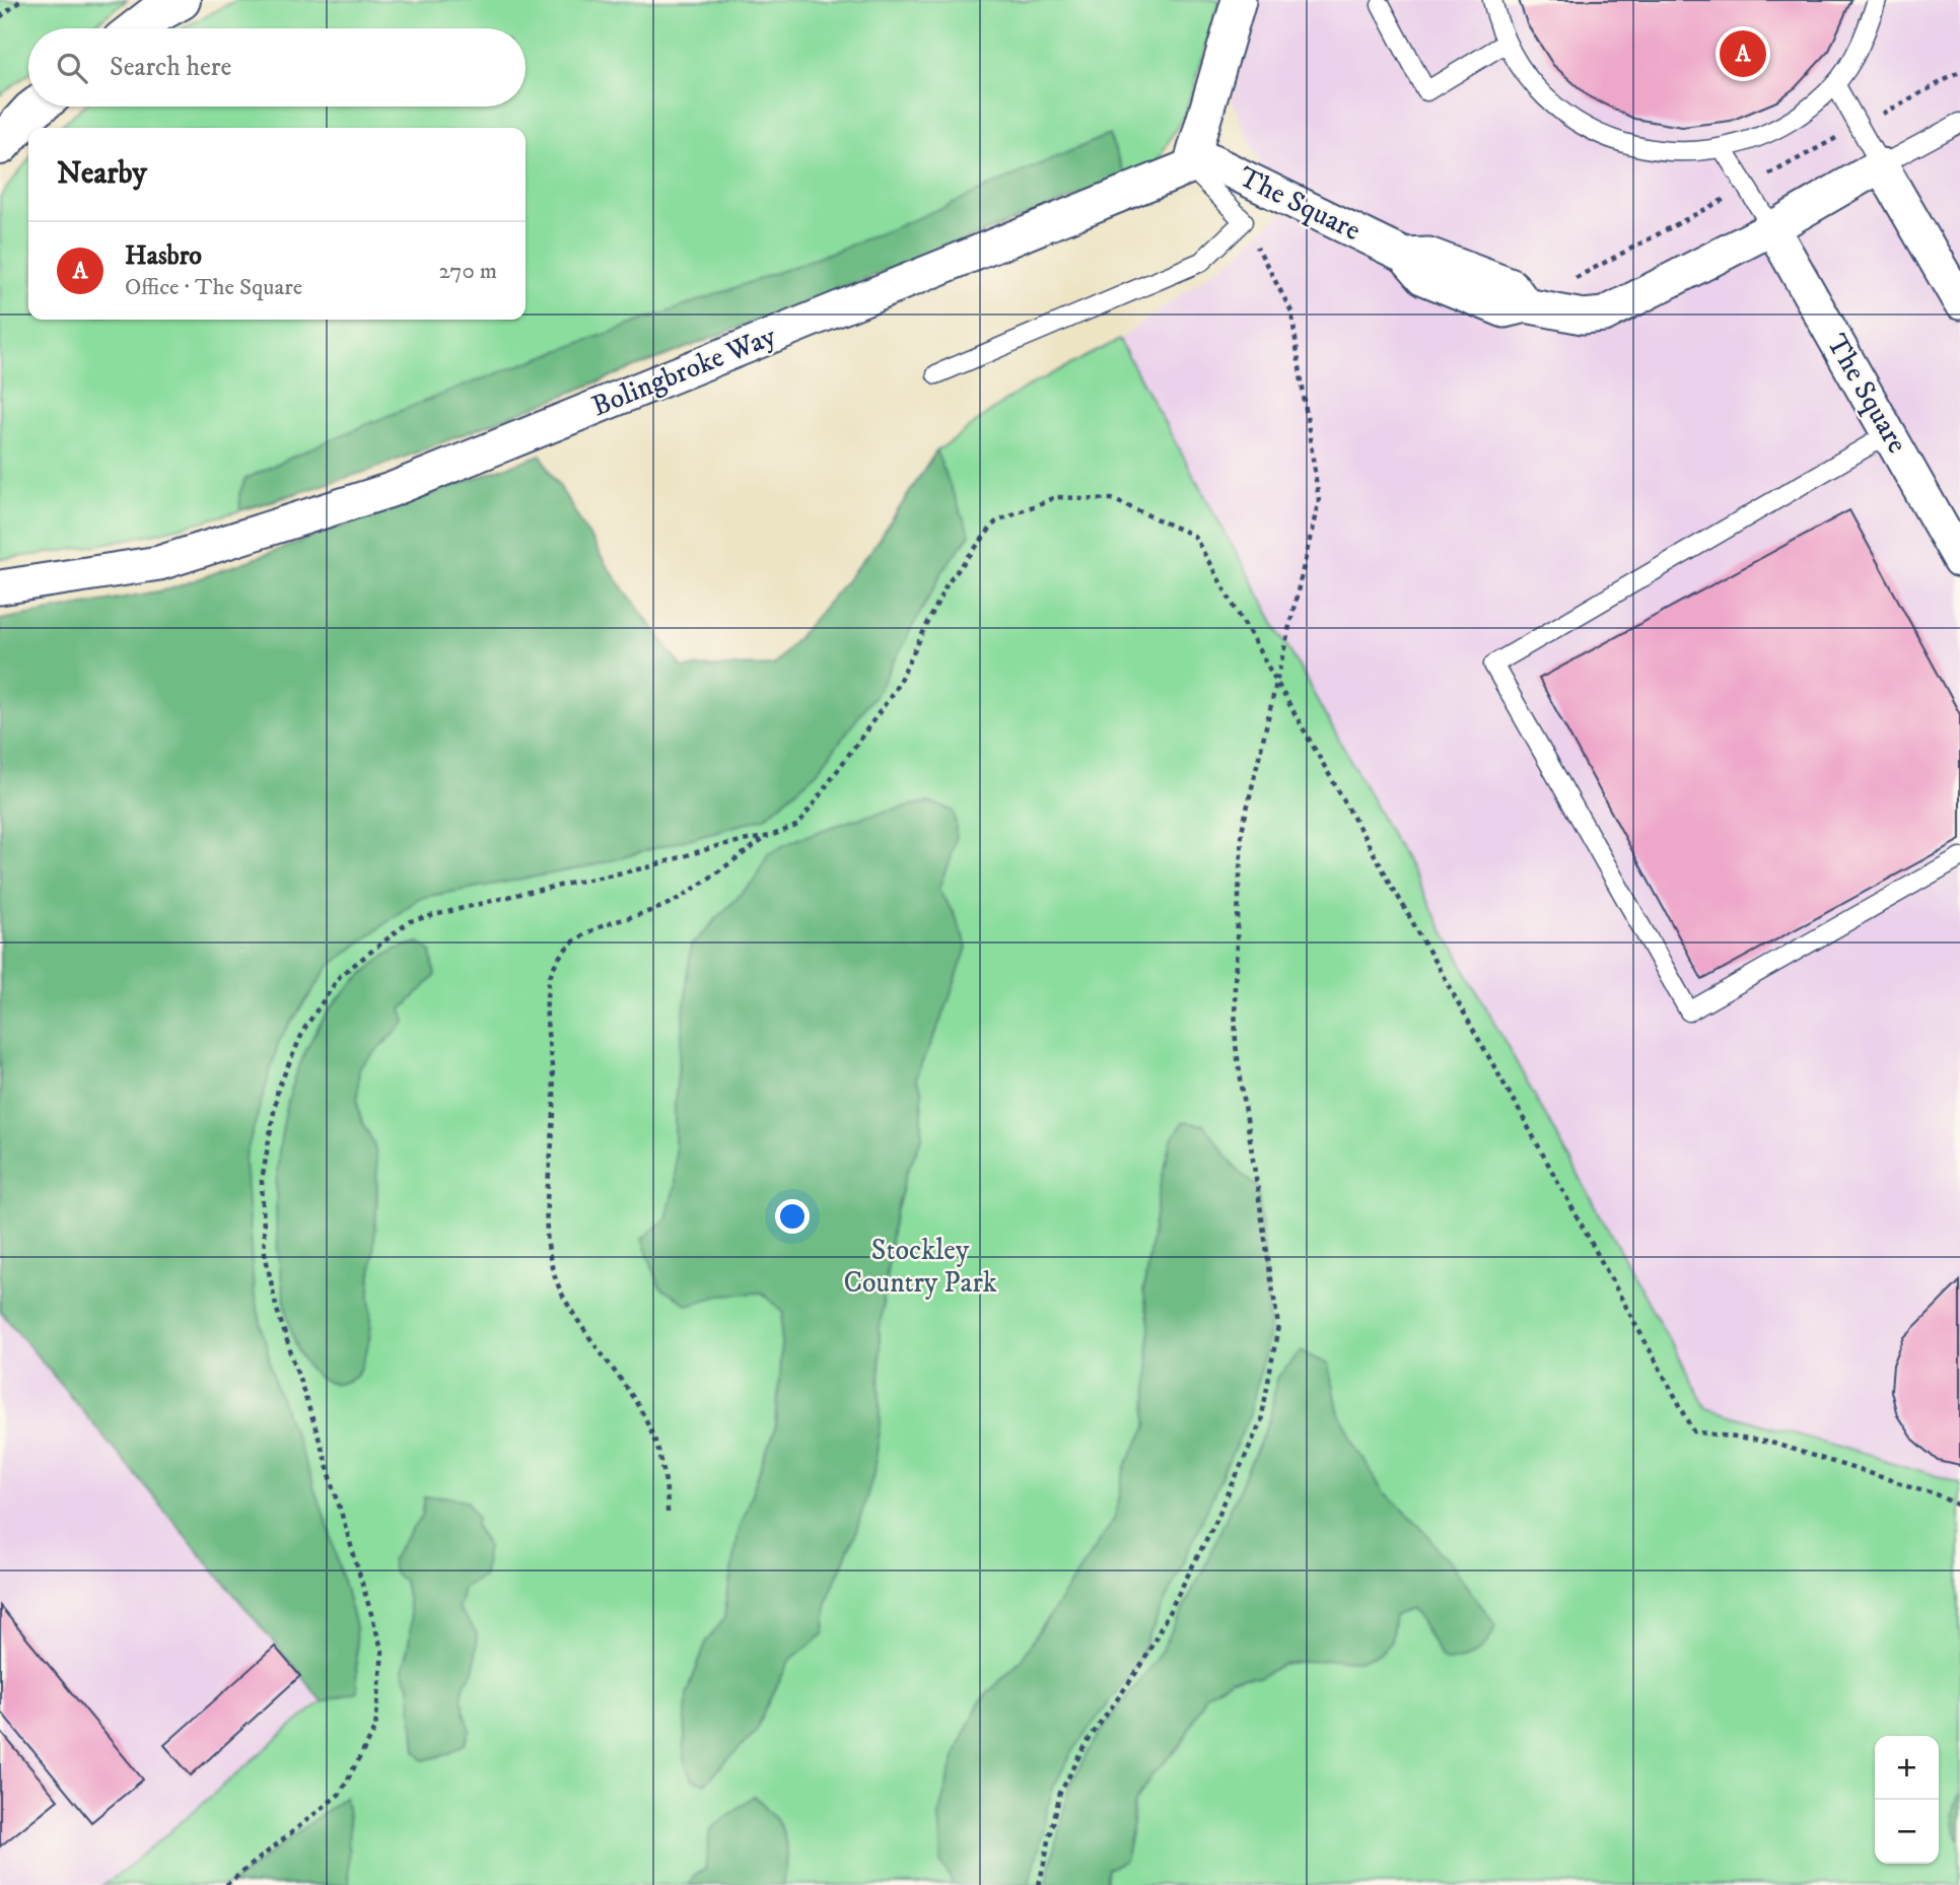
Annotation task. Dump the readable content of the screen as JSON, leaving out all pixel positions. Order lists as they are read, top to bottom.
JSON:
{
  "streets": {
    "street": ["The Square", "Bolingbroke Way"]
  },
  "crossings": [
    ["The Square", "Bolingbroke Way"]
  ],
  "parks": ["Stockley Country Park"],
  "page": {
    "pins": "A",
    "search": "Search here",
    "heading": "Nearby",
    "list": [
      {
        "mark": "A",
        "name": "Hasbro",
        "note": "Office · The Square",
        "value": "270 m"
      }
    ],
    "map_buttons": ["+", "−"]
  }
}
